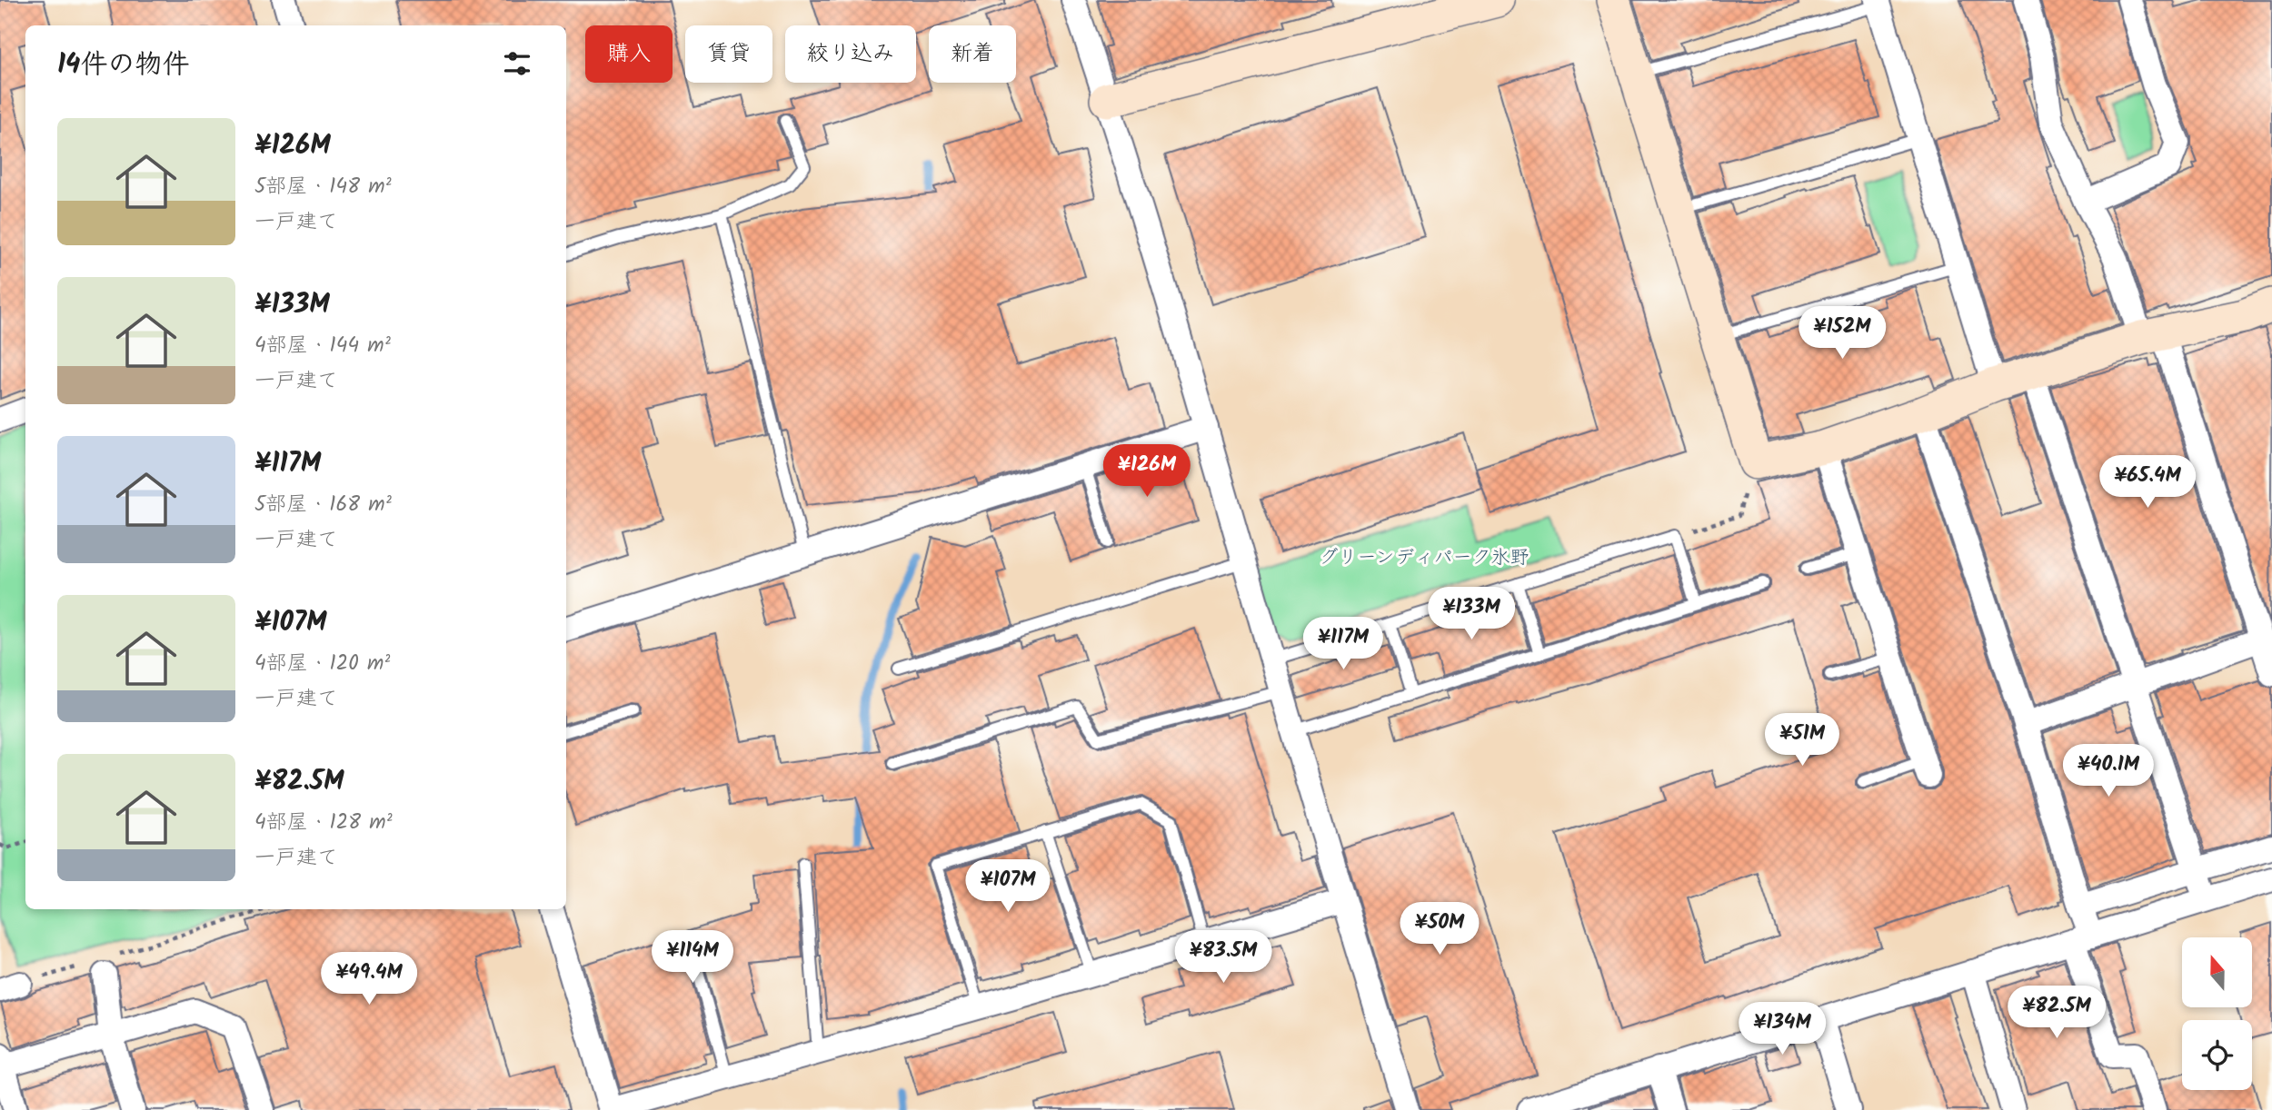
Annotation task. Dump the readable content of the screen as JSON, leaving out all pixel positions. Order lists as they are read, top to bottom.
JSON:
{
  "parks": ["グリーンディパーク氷野"],
  "north": "top",
  "page": {
    "chip": [
      "購入",
      "賃貸",
      "絞り込み",
      "新着"
    ],
    "heading": "14件の物件",
    "list": [
      {
        "name": "¥126M",
        "note": "5部屋 · 148 m² · 一戸建て"
      },
      {
        "name": "¥133M",
        "note": "4部屋 · 144 m² · 一戸建て"
      },
      {
        "name": "¥117M",
        "note": "5部屋 · 168 m² · 一戸建て"
      },
      {
        "name": "¥107M",
        "note": "4部屋 · 120 m² · 一戸建て"
      },
      {
        "name": "¥82.5M",
        "note": "4部屋 · 128 m² · 一戸建て"
      }
    ],
    "price": [
      "¥152M",
      "¥126M",
      "¥65.4M",
      "¥133M",
      "¥117M",
      "¥51M",
      "¥40.1M",
      "¥107M",
      "¥50M",
      "¥114M",
      "¥83.5M",
      "¥49.4M",
      "¥82.5M",
      "¥134M"
    ]
  }
}
